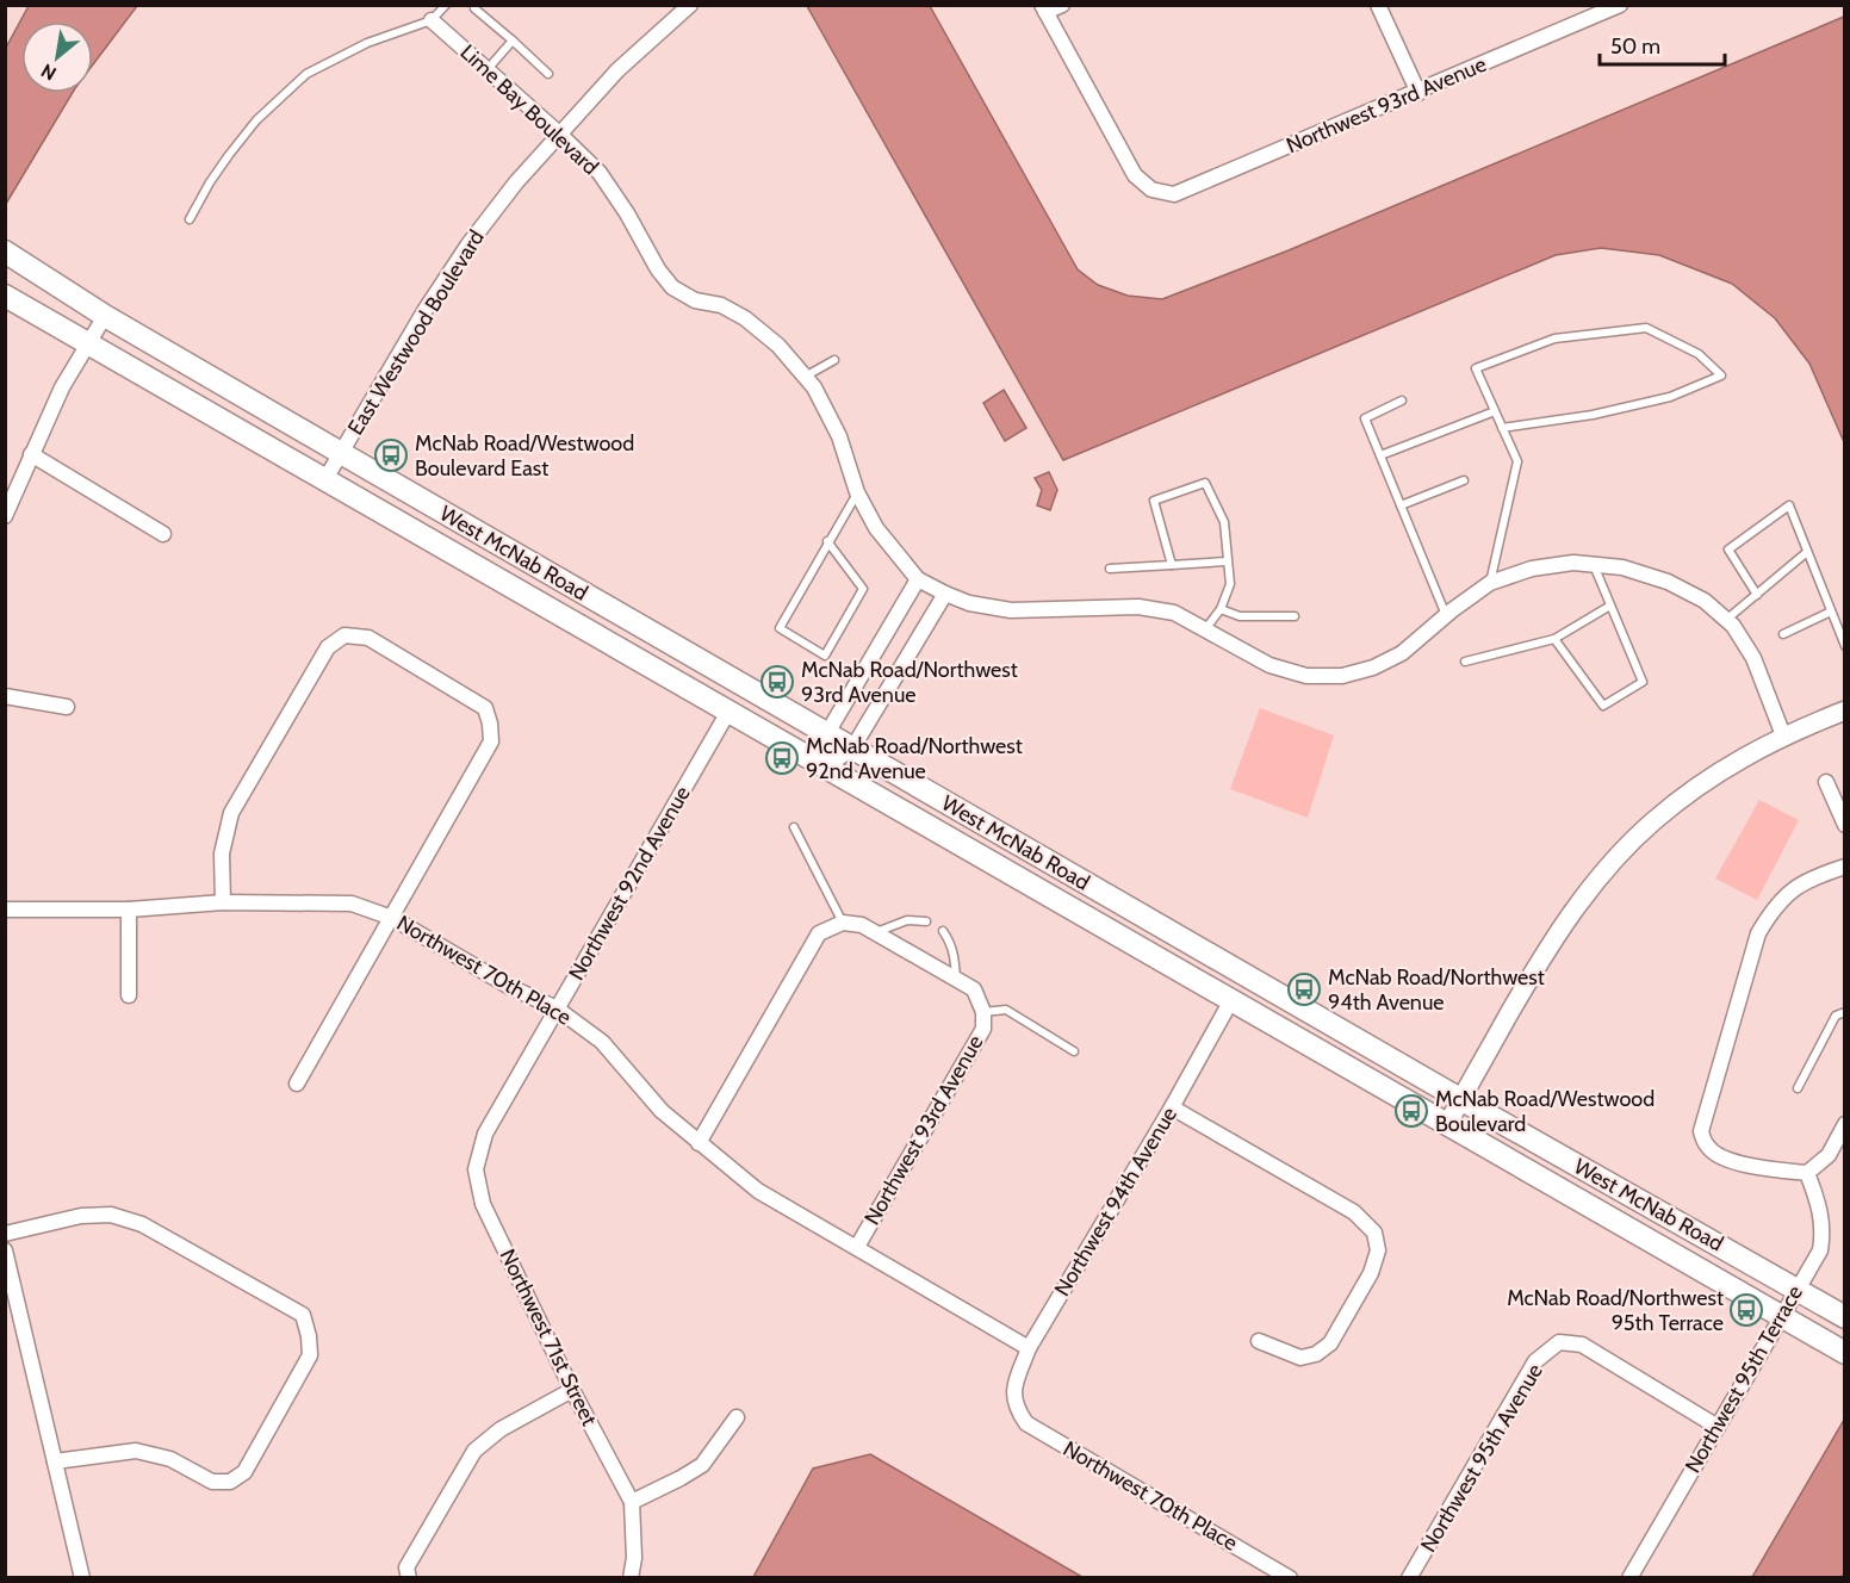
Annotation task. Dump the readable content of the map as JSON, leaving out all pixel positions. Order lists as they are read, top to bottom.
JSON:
{
  "streets": {
    "main road": ["West McNab Road"],
    "street": [
      "Northwest 93rd Avenue",
      "Lime Bay Boulevard",
      "East Westwood Boulevard",
      "Northwest 92nd Avenue",
      "Northwest 70th Place",
      "Northwest 94th Avenue",
      "Northwest 71st Street",
      "Northwest 95th Terrace",
      "Northwest 95th Avenue"
    ]
  },
  "crossings": [
    ["Northwest 93rd Avenue", "Northwest 70th Place"],
    ["Lime Bay Boulevard", "East Westwood Boulevard"],
    ["East Westwood Boulevard", "West McNab Road"],
    ["West McNab Road", "Northwest 92nd Avenue"],
    ["West McNab Road", "Northwest 94th Avenue"],
    ["West McNab Road", "Northwest 95th Terrace"],
    ["Northwest 92nd Avenue", "Northwest 70th Place"],
    ["Northwest 92nd Avenue", "Northwest 71st Street"],
    ["Northwest 70th Place", "Northwest 94th Avenue"],
    ["Northwest 95th Terrace", "Northwest 95th Avenue"]
  ],
  "places": {
    "bus stop": [
      "McNab Road/Westwood Boulevard East",
      "McNab Road/Northwest 93rd Avenue",
      "McNab Road/Northwest 92nd Avenue",
      "McNab Road/Northwest 94th Avenue",
      "McNab Road/Westwood Boulevard",
      "McNab Road/Northwest 95th Terrace"
    ]
  },
  "scale_bar": "50 m",
  "north": "bottom left"
}
